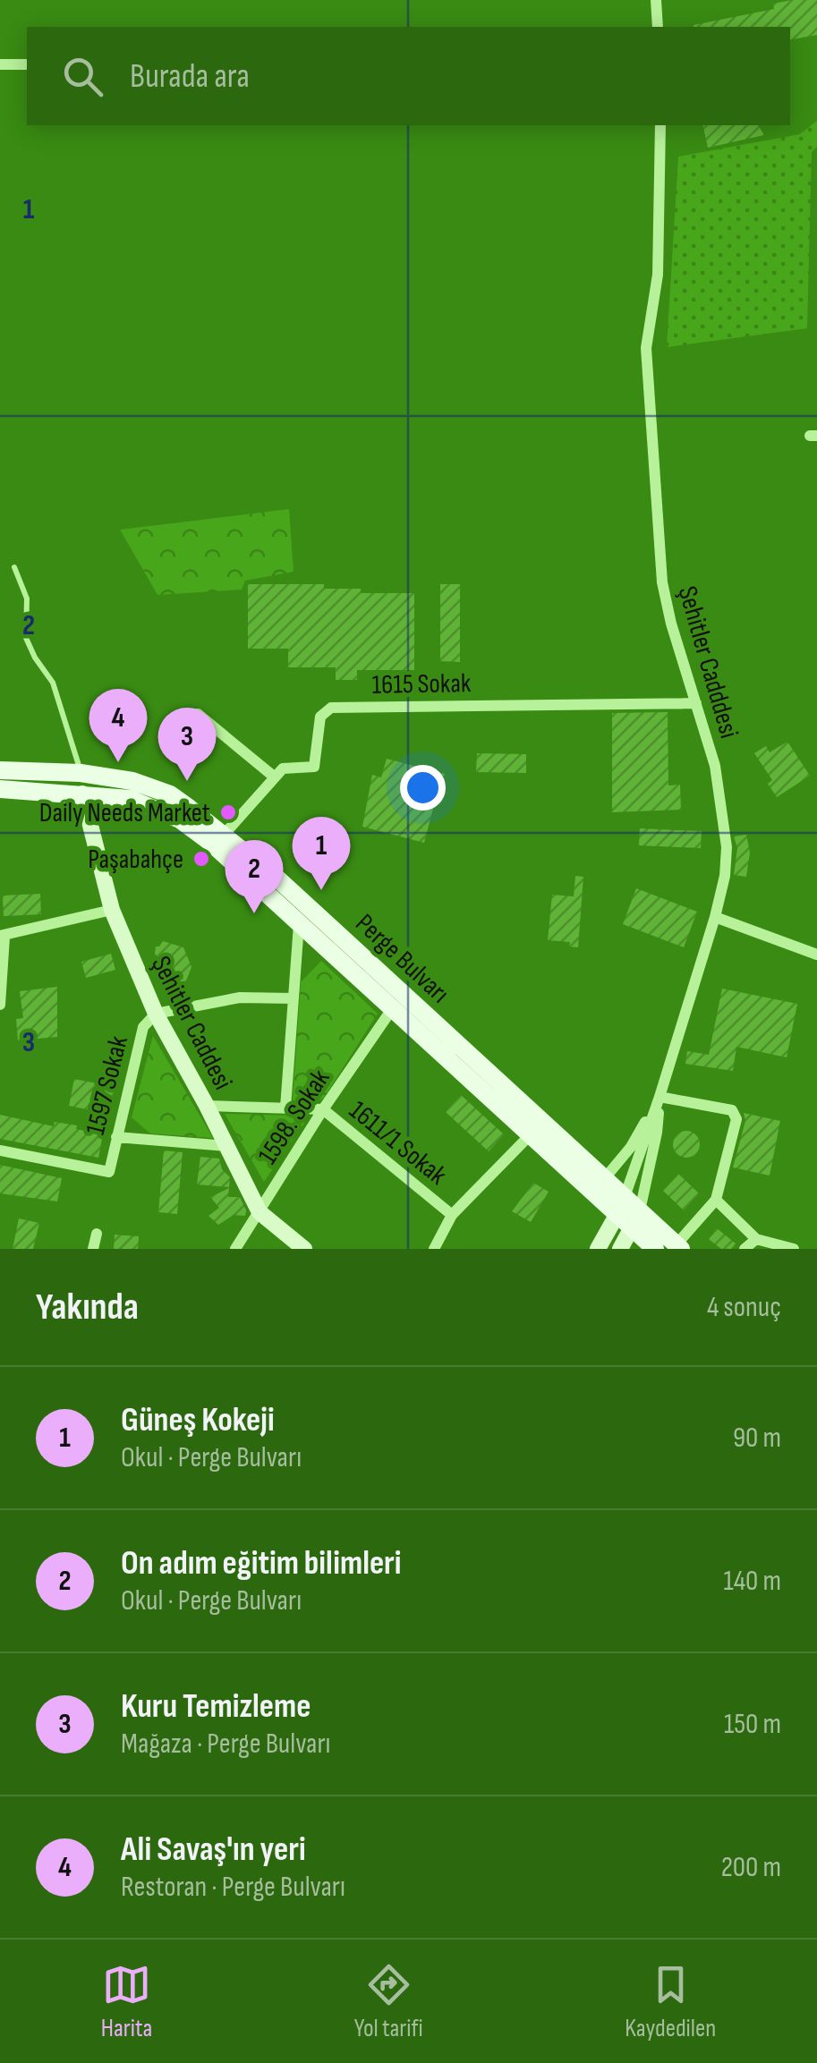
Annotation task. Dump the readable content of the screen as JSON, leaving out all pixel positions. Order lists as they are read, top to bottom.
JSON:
{
  "streets": {
    "main road": ["Perge Bulvarı"],
    "street": [
      "Şehitler Cadddesi",
      "1615 Sokak",
      "Şehitler Caddesi",
      "1597 Sokak",
      "1598. Sokak",
      "1611/1 Sokak"
    ]
  },
  "crossings": [
    ["Şehitler Cadddesi", "1615 Sokak"],
    ["Perge Bulvarı", "Şehitler Caddesi"],
    ["Perge Bulvarı", "1598. Sokak"],
    ["Şehitler Caddesi", "1597 Sokak"],
    ["Şehitler Caddesi", "1598. Sokak"],
    ["Şehitler Caddesi", "1611/1 Sokak"],
    ["1598. Sokak", "1611/1 Sokak"]
  ],
  "places": ["Daily Needs Market", "Paşabahçe"],
  "page": {
    "search": "Burada ara",
    "pins": [
      "4",
      "3",
      "1",
      "2"
    ],
    "heading": ["Yakında", "4 sonuç"],
    "list": [
      {
        "mark": "1",
        "name": "Güneş Kokeji",
        "note": "Okul · Perge Bulvarı",
        "value": "90 m"
      },
      {
        "mark": "2",
        "name": "On adım eğitim bilimleri",
        "note": "Okul · Perge Bulvarı",
        "value": "140 m"
      },
      {
        "mark": "3",
        "name": "Kuru Temizleme",
        "note": "Mağaza · Perge Bulvarı",
        "value": "150 m"
      },
      {
        "mark": "4",
        "name": "Ali Savaş'ın yeri",
        "note": "Restoran · Perge Bulvarı",
        "value": "200 m"
      }
    ],
    "nav": ["Harita", "Yol tarifi", "Kaydedilen"]
  },
  "grid": {
    "rows": ["1", "2", "3"]
  }
}
